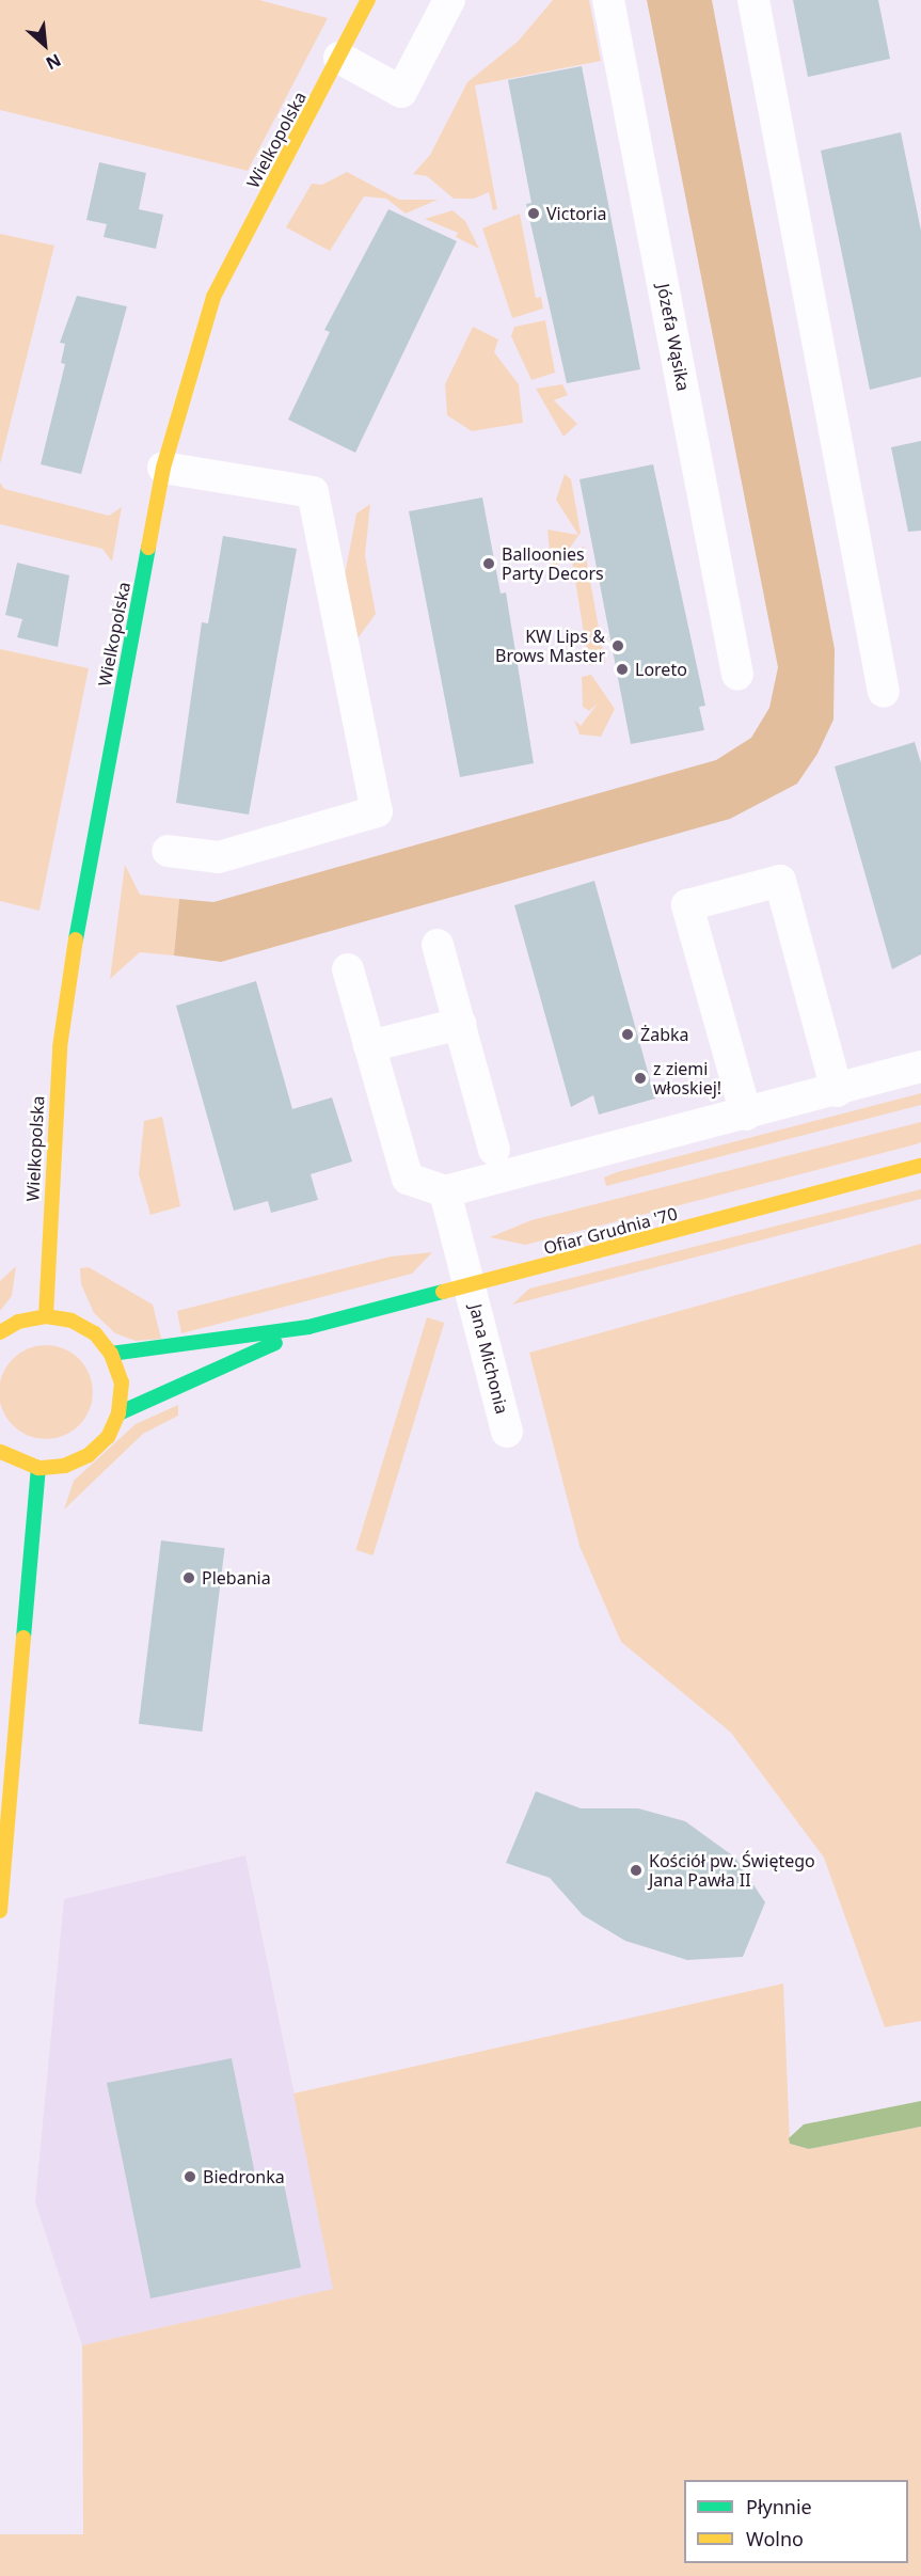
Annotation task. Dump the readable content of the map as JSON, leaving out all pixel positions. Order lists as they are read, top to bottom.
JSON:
{
  "streets": {
    "street": [
      "Wielkopolska",
      "Józefa Wąsika",
      "Ofiar Grudnia '70",
      "Jana Michonia"
    ]
  },
  "crossings": [
    ["Ofiar Grudnia '70", "Jana Michonia"]
  ],
  "places": [
    "Victoria",
    "Balloonies Party Decors",
    "KW Lips & Brows Master",
    "Loreto",
    "Żabka",
    "z ziemi włoskiej!",
    "Plebania",
    "Kościół pw. Świętego Jana Pawła II",
    "Biedronka"
  ],
  "legend": ["Płynnie", "Wolno"],
  "north": "bottom right"
}
